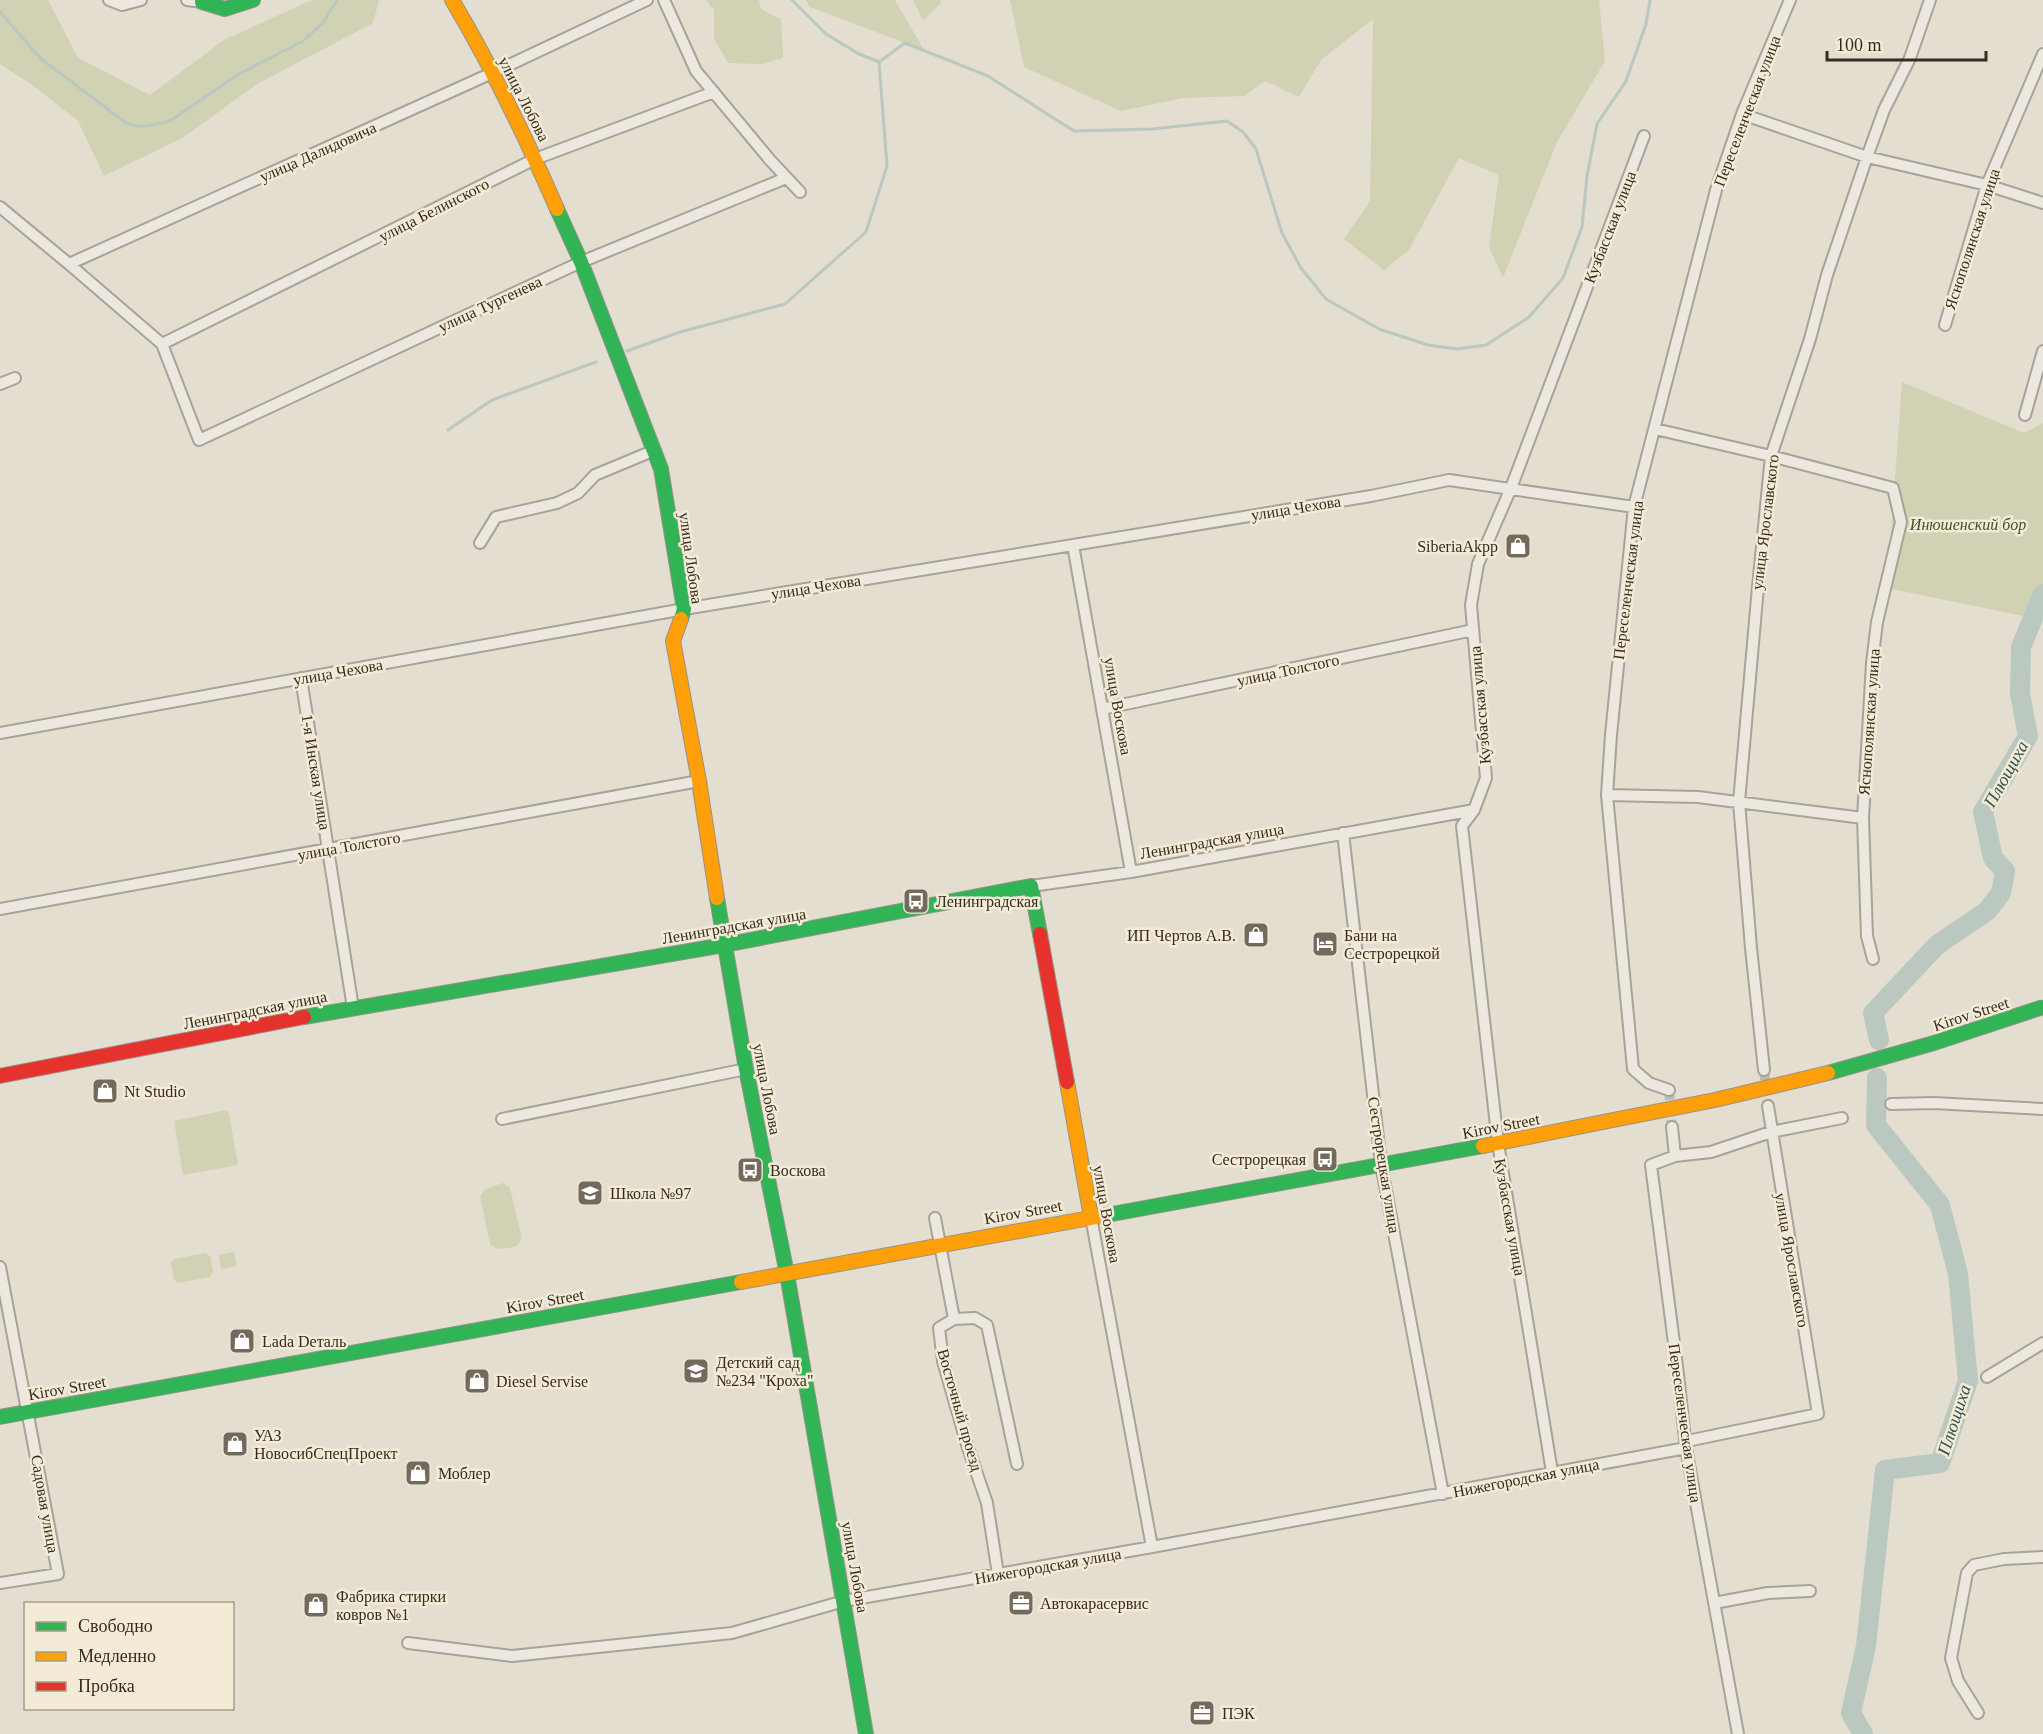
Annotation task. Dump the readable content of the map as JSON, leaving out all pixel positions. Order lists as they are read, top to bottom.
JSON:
{
  "streets": {
    "street": [
      "улица Лобова",
      "Переселенческая улица",
      "улица Далидовича",
      "улица Белинского",
      "Кузбасская улица",
      "Яснополянская улица",
      "улица Тургенева",
      "улица Чехова",
      "улица Ярославского",
      "улица Толстого",
      "улица Воскова",
      "1-я Инская улица",
      "Ленинградская улица",
      "Kirov Street",
      "Сестрорецкая улица",
      "Восточный проезд",
      "Нижегородская улица",
      "Садовая улица"
    ]
  },
  "crossings": [
    ["улица Лобова", "улица Далидовича"],
    ["улица Лобова", "улица Белинского"],
    ["улица Лобова", "улица Тургенева"],
    ["улица Лобова", "улица Чехова"],
    ["улица Лобова", "улица Толстого"],
    ["улица Лобова", "Ленинградская улица"],
    ["улица Лобова", "Kirov Street"],
    ["улица Лобова", "Нижегородская улица"],
    ["Переселенческая улица", "улица Чехова"],
    ["Переселенческая улица", "Нижегородская улица"],
    ["улица Белинского", "улица Тургенева"],
    ["Кузбасская улица", "улица Чехова"],
    ["Кузбасская улица", "улица Толстого"],
    ["Кузбасская улица", "Ленинградская улица"],
    ["Кузбасская улица", "Kirov Street"],
    ["Кузбасская улица", "Нижегородская улица"],
    ["Яснополянская улица", "улица Ярославского"],
    ["улица Чехова", "улица Воскова"],
    ["улица Чехова", "1-я Инская улица"],
    ["улица Ярославского", "Нижегородская улица"],
    ["улица Толстого", "улица Воскова"],
    ["улица Толстого", "1-я Инская улица"],
    ["улица Воскова", "Ленинградская улица"],
    ["улица Воскова", "Kirov Street"],
    ["улица Воскова", "Нижегородская улица"],
    ["1-я Инская улица", "Ленинградская улица"],
    ["Ленинградская улица", "Сестрорецкая улица"],
    ["Kirov Street", "Сестрорецкая улица"],
    ["Kirov Street", "Садовая улица"],
    ["Сестрорецкая улица", "Нижегородская улица"],
    ["Восточный проезд", "Нижегородская улица"]
  ],
  "water": ["Плющиха"],
  "parks": ["Инюшенский бор"],
  "places": {
    "shop": [
      "SiberiaAkpp",
      "ИП Чертов А.В.",
      "Nt Studio",
      "Lada Dеталь",
      "Diesel Servise",
      "УАЗ НовосибСпецПроект",
      "Моблер",
      "Фабрика стирки ковров №1"
    ],
    "bus stop": ["Ленинградская", "Сестрорецкая", "Воскова"],
    "hotel": ["Бани на Сестрорецкой"],
    "school or university": ["Школа №97", "Детский сад №234 \"Кроха\""],
    "office": ["Автокарасервис", "ПЭК"]
  },
  "legend": ["Свободно", "Медленно", "Пробка"],
  "scale_bar": "100 m"
}
